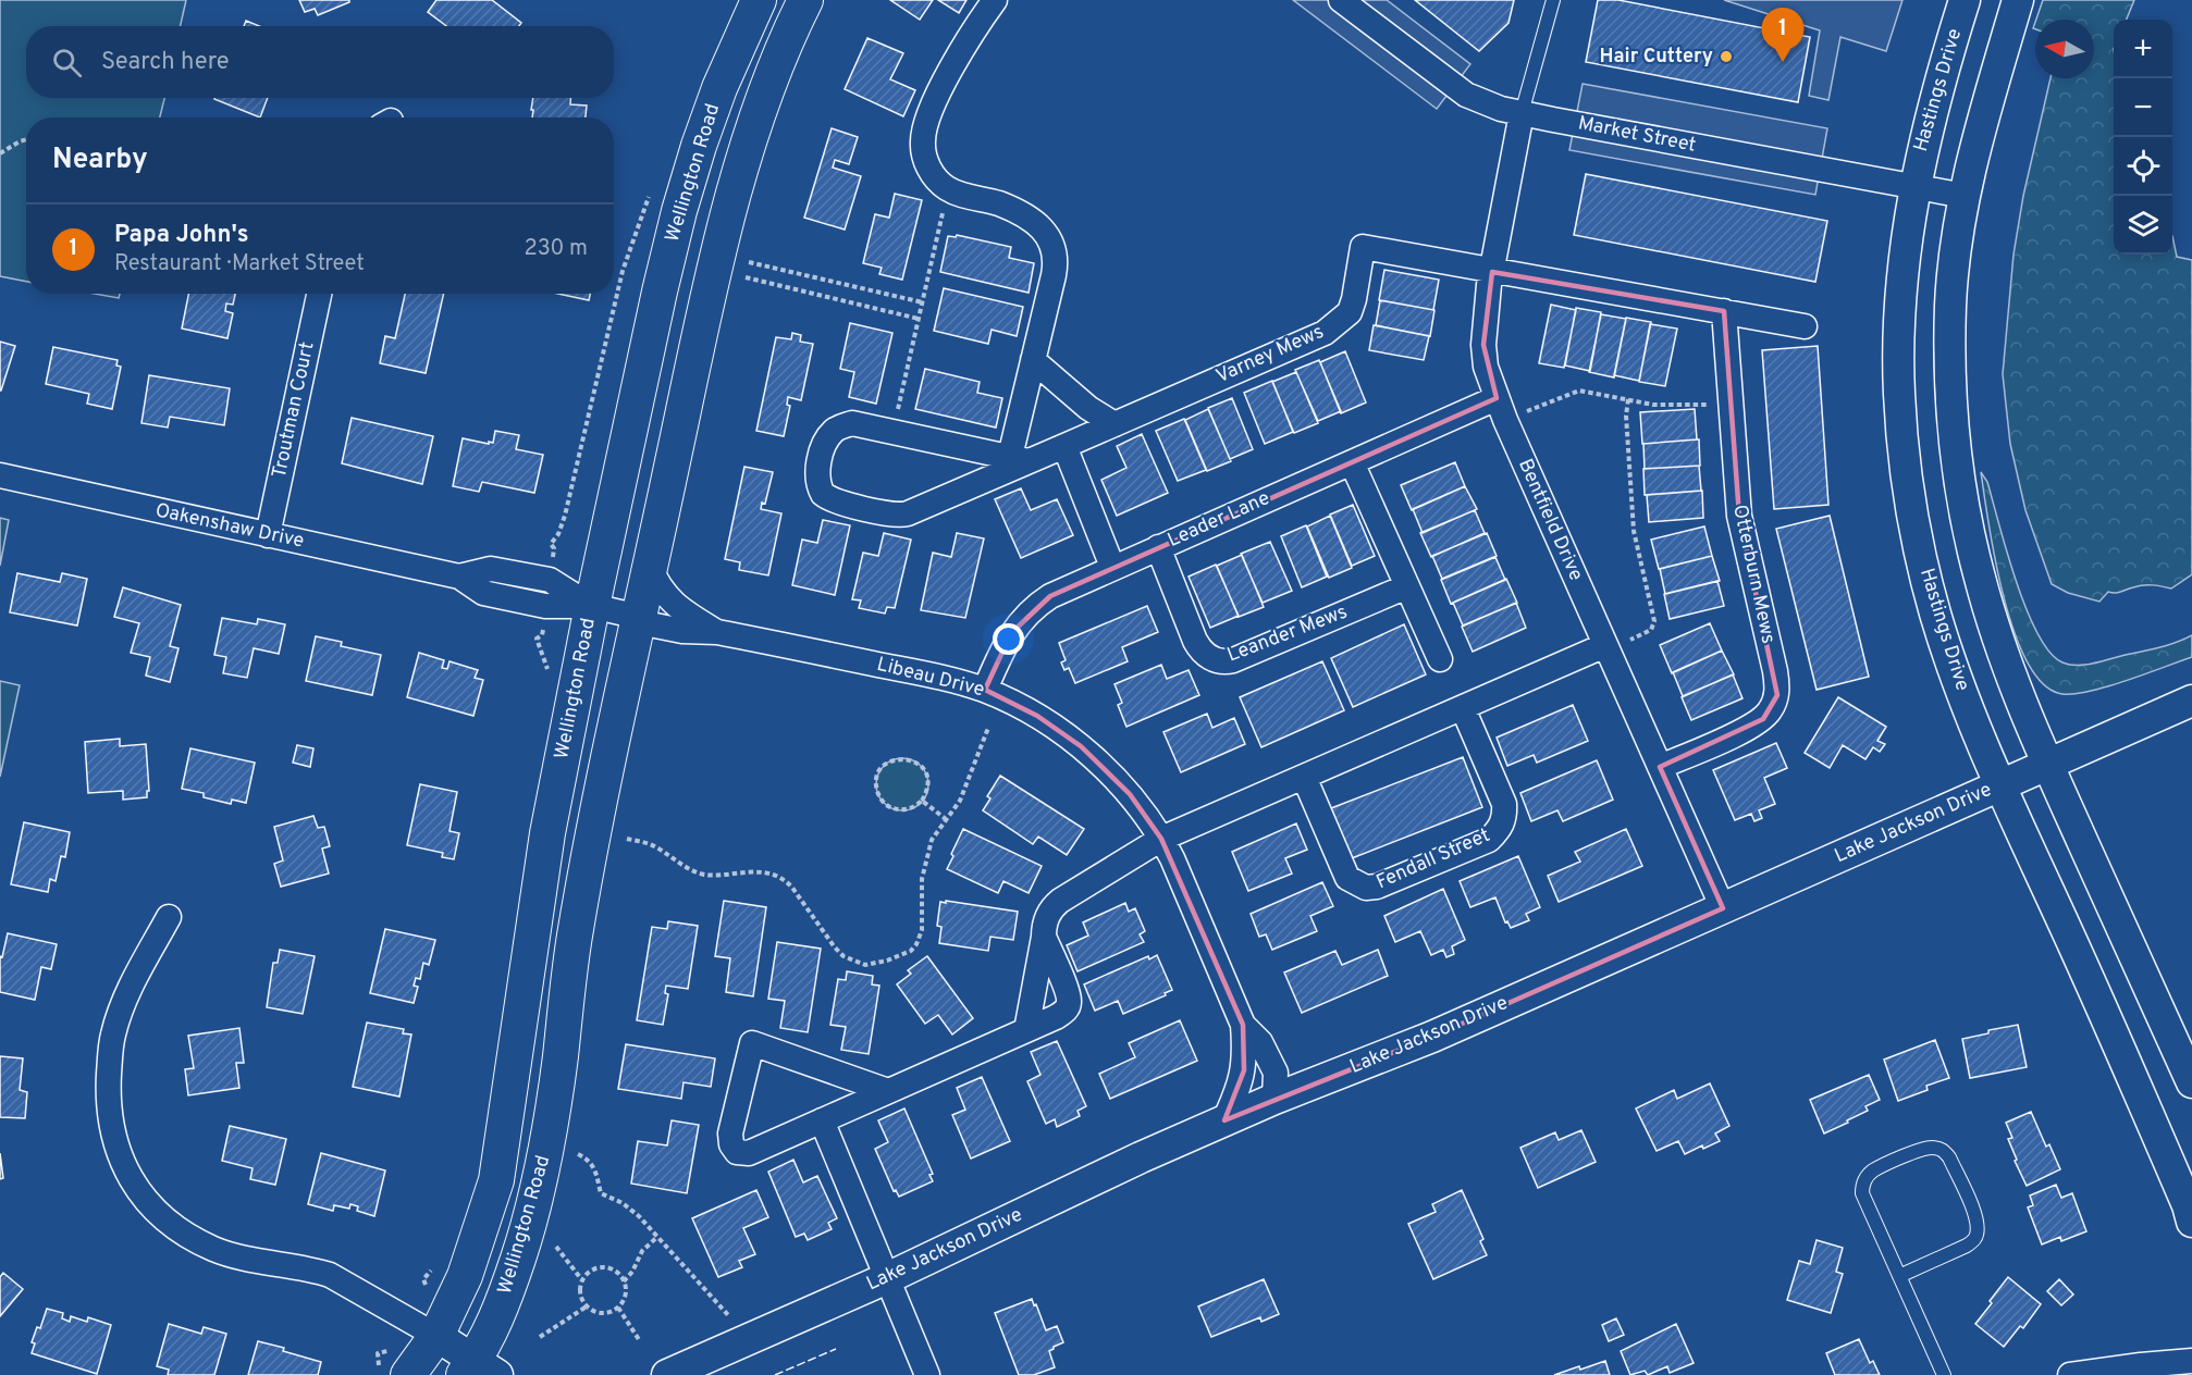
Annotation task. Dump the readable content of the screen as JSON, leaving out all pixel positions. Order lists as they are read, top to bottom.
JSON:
{
  "streets": {
    "main road": ["Wellington Road"],
    "street": [
      "Hastings Drive",
      "Market Street",
      "Varney Mews",
      "Troutman Court",
      "Leader Lane",
      "Bentfield Drive",
      "Oakenshaw Drive",
      "Otterburn Mews",
      "Leander Mews",
      "Libeau Drive",
      "Lake Jackson Drive",
      "Fendall Street"
    ]
  },
  "crossings": [
    ["Hastings Drive", "Market Street"],
    ["Hastings Drive", "Lake Jackson Drive"],
    ["Market Street", "Bentfield Drive"],
    ["Wellington Road", "Oakenshaw Drive"],
    ["Wellington Road", "Libeau Drive"],
    ["Varney Mews", "Bentfield Drive"],
    ["Troutman Court", "Oakenshaw Drive"],
    ["Leader Lane", "Bentfield Drive"],
    ["Leader Lane", "Leander Mews"],
    ["Leader Lane", "Libeau Drive"],
    ["Bentfield Drive", "Otterburn Mews"],
    ["Bentfield Drive", "Lake Jackson Drive"],
    ["Oakenshaw Drive", "Libeau Drive"],
    ["Libeau Drive", "Lake Jackson Drive"]
  ],
  "places": ["Hair Cuttery"],
  "north": "left",
  "page": {
    "pins": "1",
    "map_buttons": ["+", "−"],
    "search": "Search here",
    "heading": "Nearby",
    "list": [
      {
        "mark": "1",
        "name": "Papa John's",
        "note": "Restaurant · Market Street",
        "value": "230 m"
      }
    ]
  }
}
